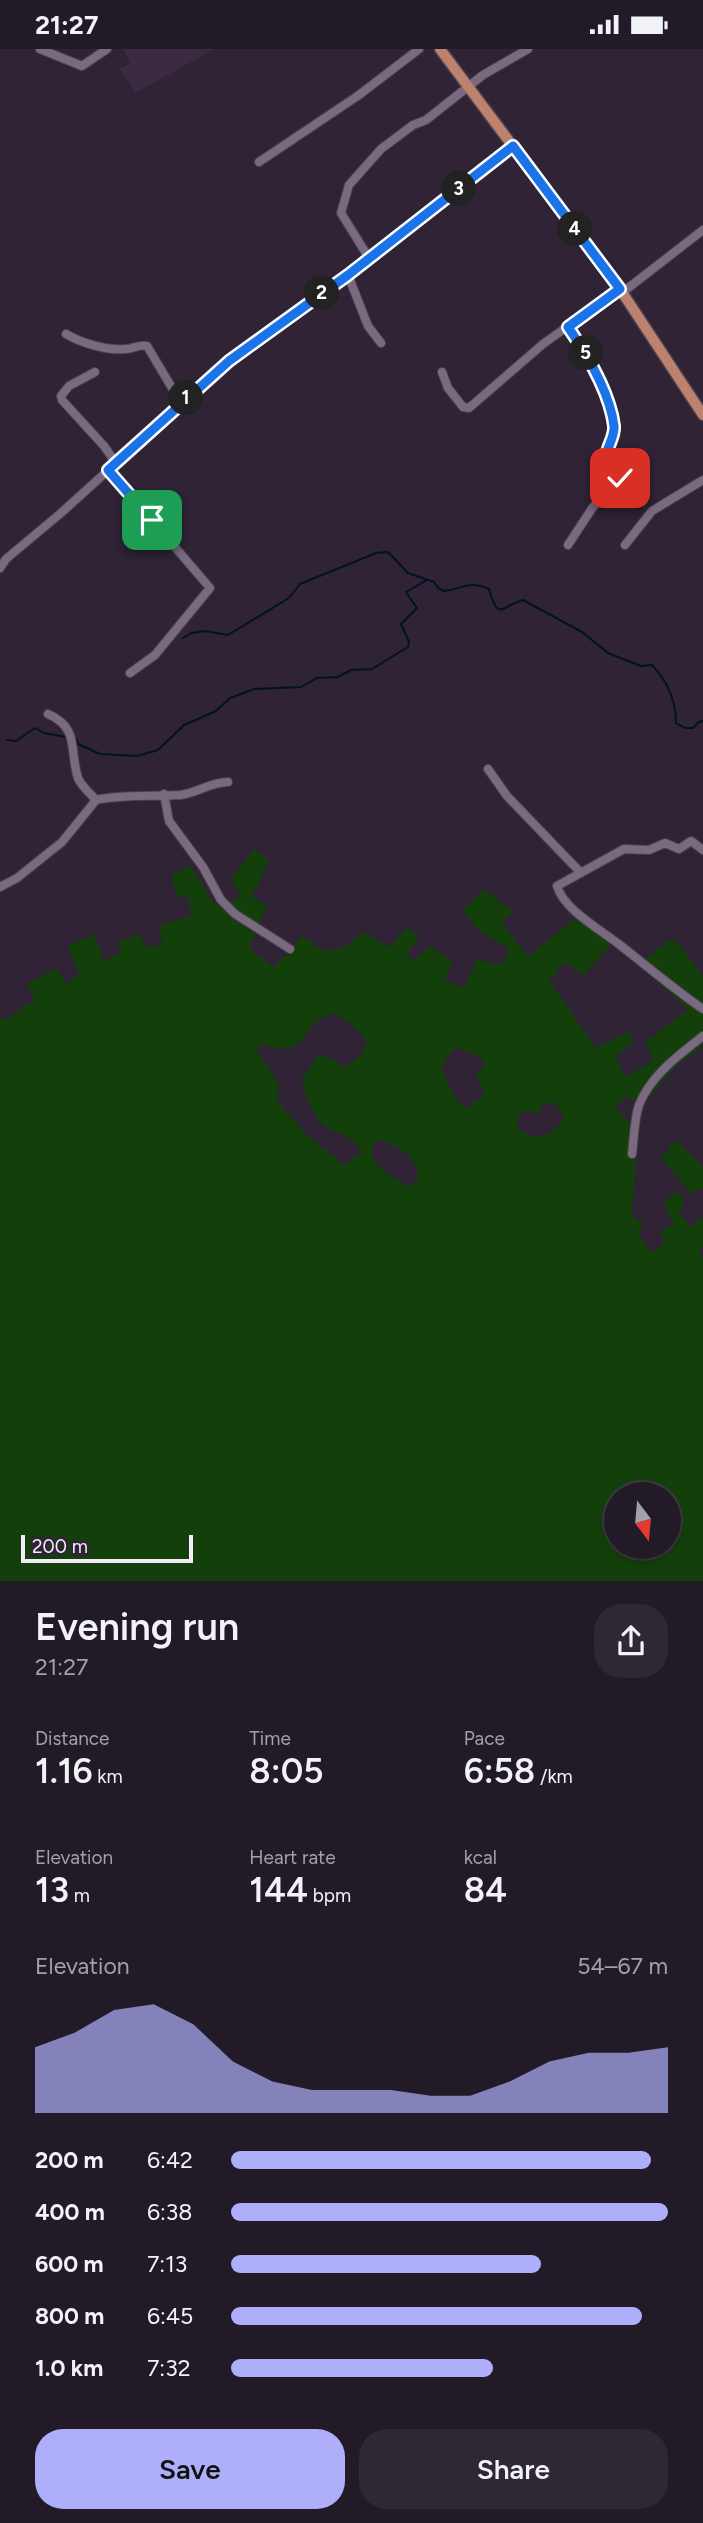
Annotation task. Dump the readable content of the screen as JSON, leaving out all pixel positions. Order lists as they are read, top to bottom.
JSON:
{
  "scale_bar": "200 m",
  "north": "bottom",
  "page": {
    "status": "21:27",
    "pins": [
      "3",
      "4",
      "2",
      "5",
      "1"
    ],
    "scale": "200 m",
    "heading": ["Evening run", "21:27"],
    "stats": [
      ["Distance", "1.16 km"],
      ["Time", "8:05"],
      ["Pace", "6:58 /km"],
      ["Elevation", "13 m"],
      ["Heart rate", "144 bpm"],
      ["kcal", "84"]
    ],
    "chart": ["Elevation", "54–67 m"],
    "list": [
      {
        "name": "200 m",
        "note": "6:42"
      },
      {
        "name": "400 m",
        "note": "6:38"
      },
      {
        "name": "600 m",
        "note": "7:13"
      },
      {
        "name": "800 m",
        "note": "6:45"
      },
      {
        "name": "1.0 km",
        "note": "7:32"
      }
    ],
    "buttons": ["Save", "Share"]
  }
}
